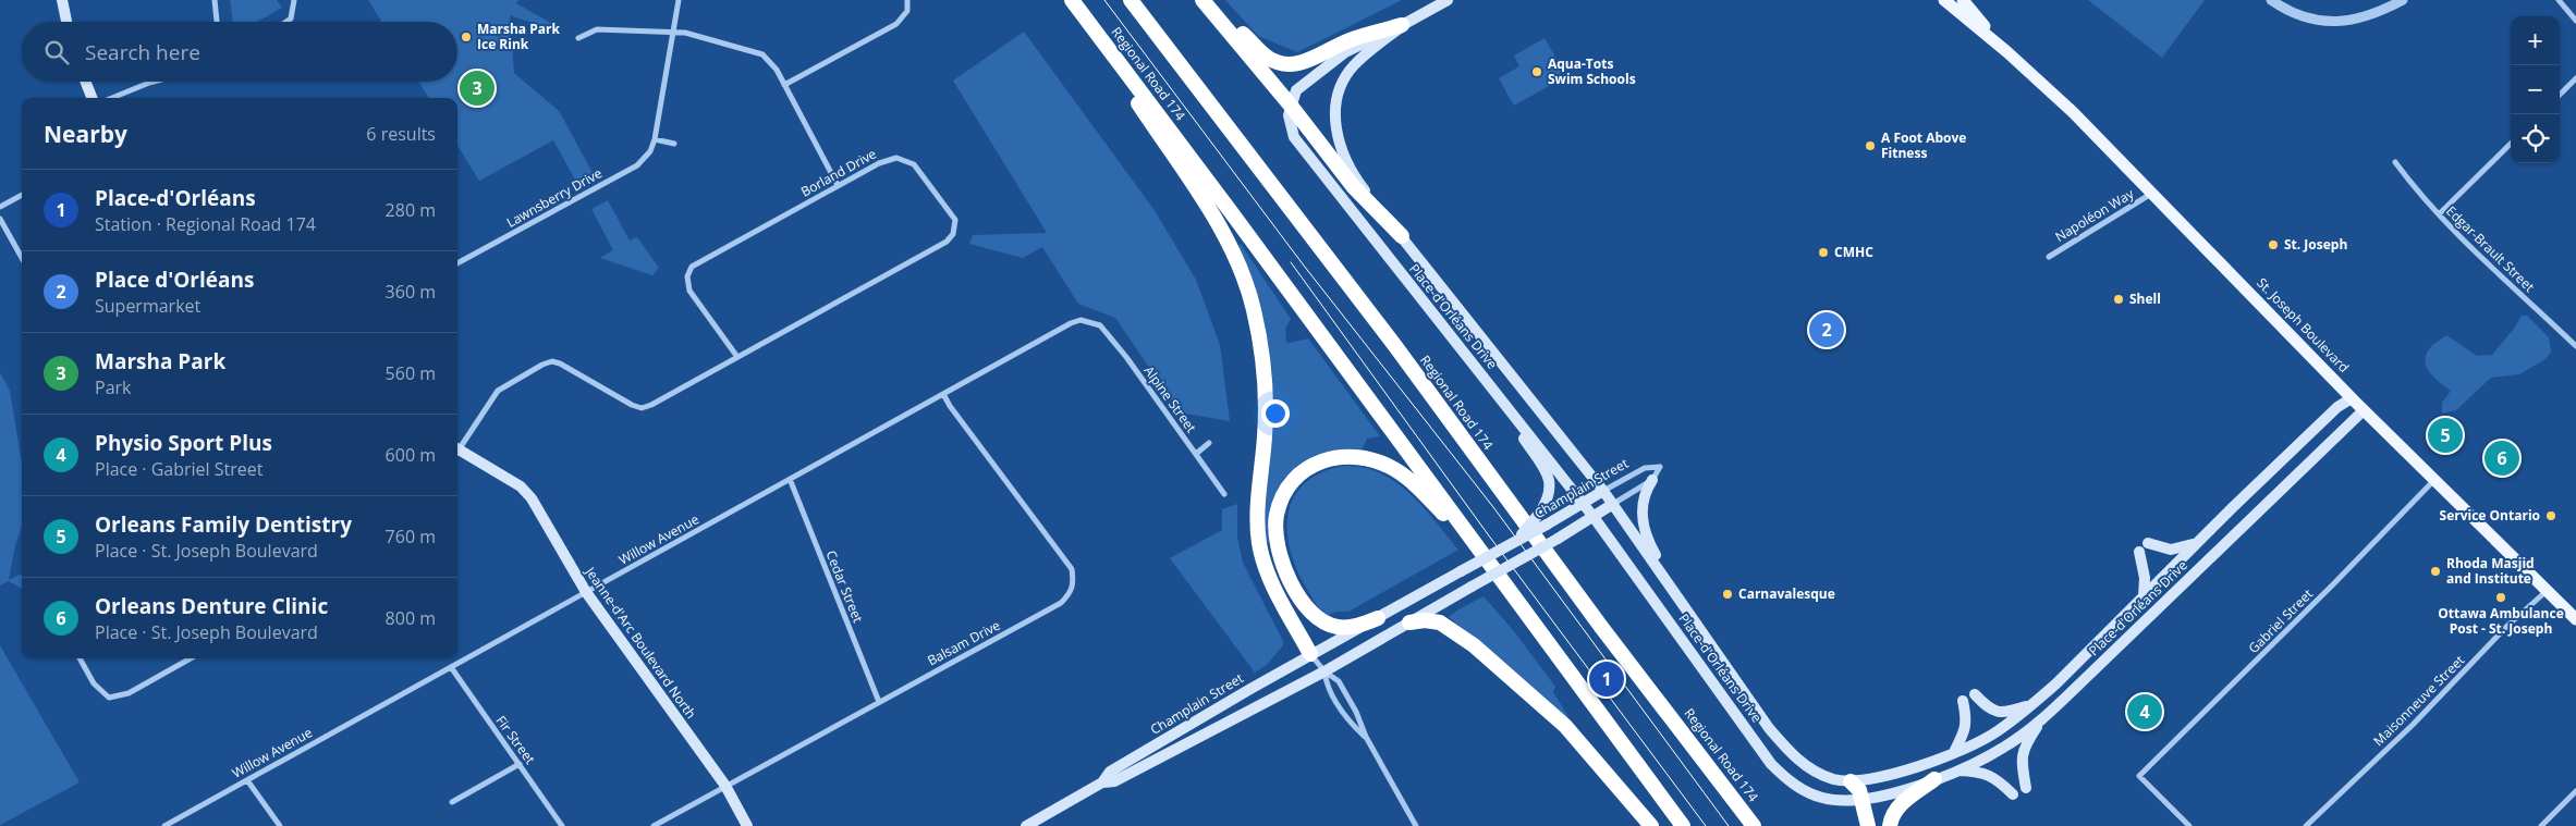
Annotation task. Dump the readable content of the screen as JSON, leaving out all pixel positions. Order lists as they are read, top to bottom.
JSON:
{
  "streets": {
    "highway": ["Regional Road 174"],
    "main road": [
      "Place-d'Orléans Drive",
      "St. Joseph Boulevard",
      "Champlain Street",
      "Jeanne-d'Arc Boulevard North"
    ],
    "street": [
      "Borland Drive",
      "Lawnsberry Drive",
      "Napoléon Way",
      "Edgar-Brault Street",
      "Alpine Street",
      "Willow Avenue",
      "Cedar Street",
      "Gabriel Street",
      "Balsam Drive",
      "Maisonneuve Street",
      "Fir Street"
    ]
  },
  "crossings": [
    ["Napoléon Way", "St. Joseph Boulevard"],
    ["Place-d'Orléans Drive", "St. Joseph Boulevard"],
    ["Place-d'Orléans Drive", "Champlain Street"],
    ["St. Joseph Boulevard", "Gabriel Street"],
    ["St. Joseph Boulevard", "Maisonneuve Street"],
    ["Alpine Street", "Willow Avenue"],
    ["Willow Avenue", "Cedar Street"],
    ["Willow Avenue", "Jeanne-d'Arc Boulevard North"],
    ["Willow Avenue", "Balsam Drive"],
    ["Willow Avenue", "Fir Street"],
    ["Cedar Street", "Balsam Drive"],
    ["Jeanne-d'Arc Boulevard North", "Balsam Drive"]
  ],
  "places": [
    "Marsha Park Ice Rink",
    "Aqua-Tots Swim Schools",
    "A Foot Above Fitness",
    "St. Joseph",
    "CMHC",
    "Shell",
    "Service Ontario",
    "Rhoda Masjid and Institute",
    "Carnavalesque",
    "Ottawa Ambulance Post - St. Joseph"
  ],
  "page": {
    "map_buttons": ["+", "−"],
    "search": "Search here",
    "pins": [
      "3",
      "2",
      "5",
      "6",
      "1",
      "4"
    ],
    "heading": ["Nearby", "6 results"],
    "list": [
      {
        "mark": "1",
        "name": "Place-d'Orléans",
        "note": "Station · Regional Road 174",
        "value": "280 m"
      },
      {
        "mark": "2",
        "name": "Place d'Orléans",
        "note": "Supermarket",
        "value": "360 m"
      },
      {
        "mark": "3",
        "name": "Marsha Park",
        "note": "Park",
        "value": "560 m"
      },
      {
        "mark": "4",
        "name": "Physio Sport Plus",
        "note": "Place · Gabriel Street",
        "value": "600 m"
      },
      {
        "mark": "5",
        "name": "Orleans Family Dentistry",
        "note": "Place · St. Joseph Boulevard",
        "value": "760 m"
      },
      {
        "mark": "6",
        "name": "Orleans Denture Clinic",
        "note": "Place · St. Joseph Boulevard",
        "value": "800 m"
      }
    ]
  }
}
